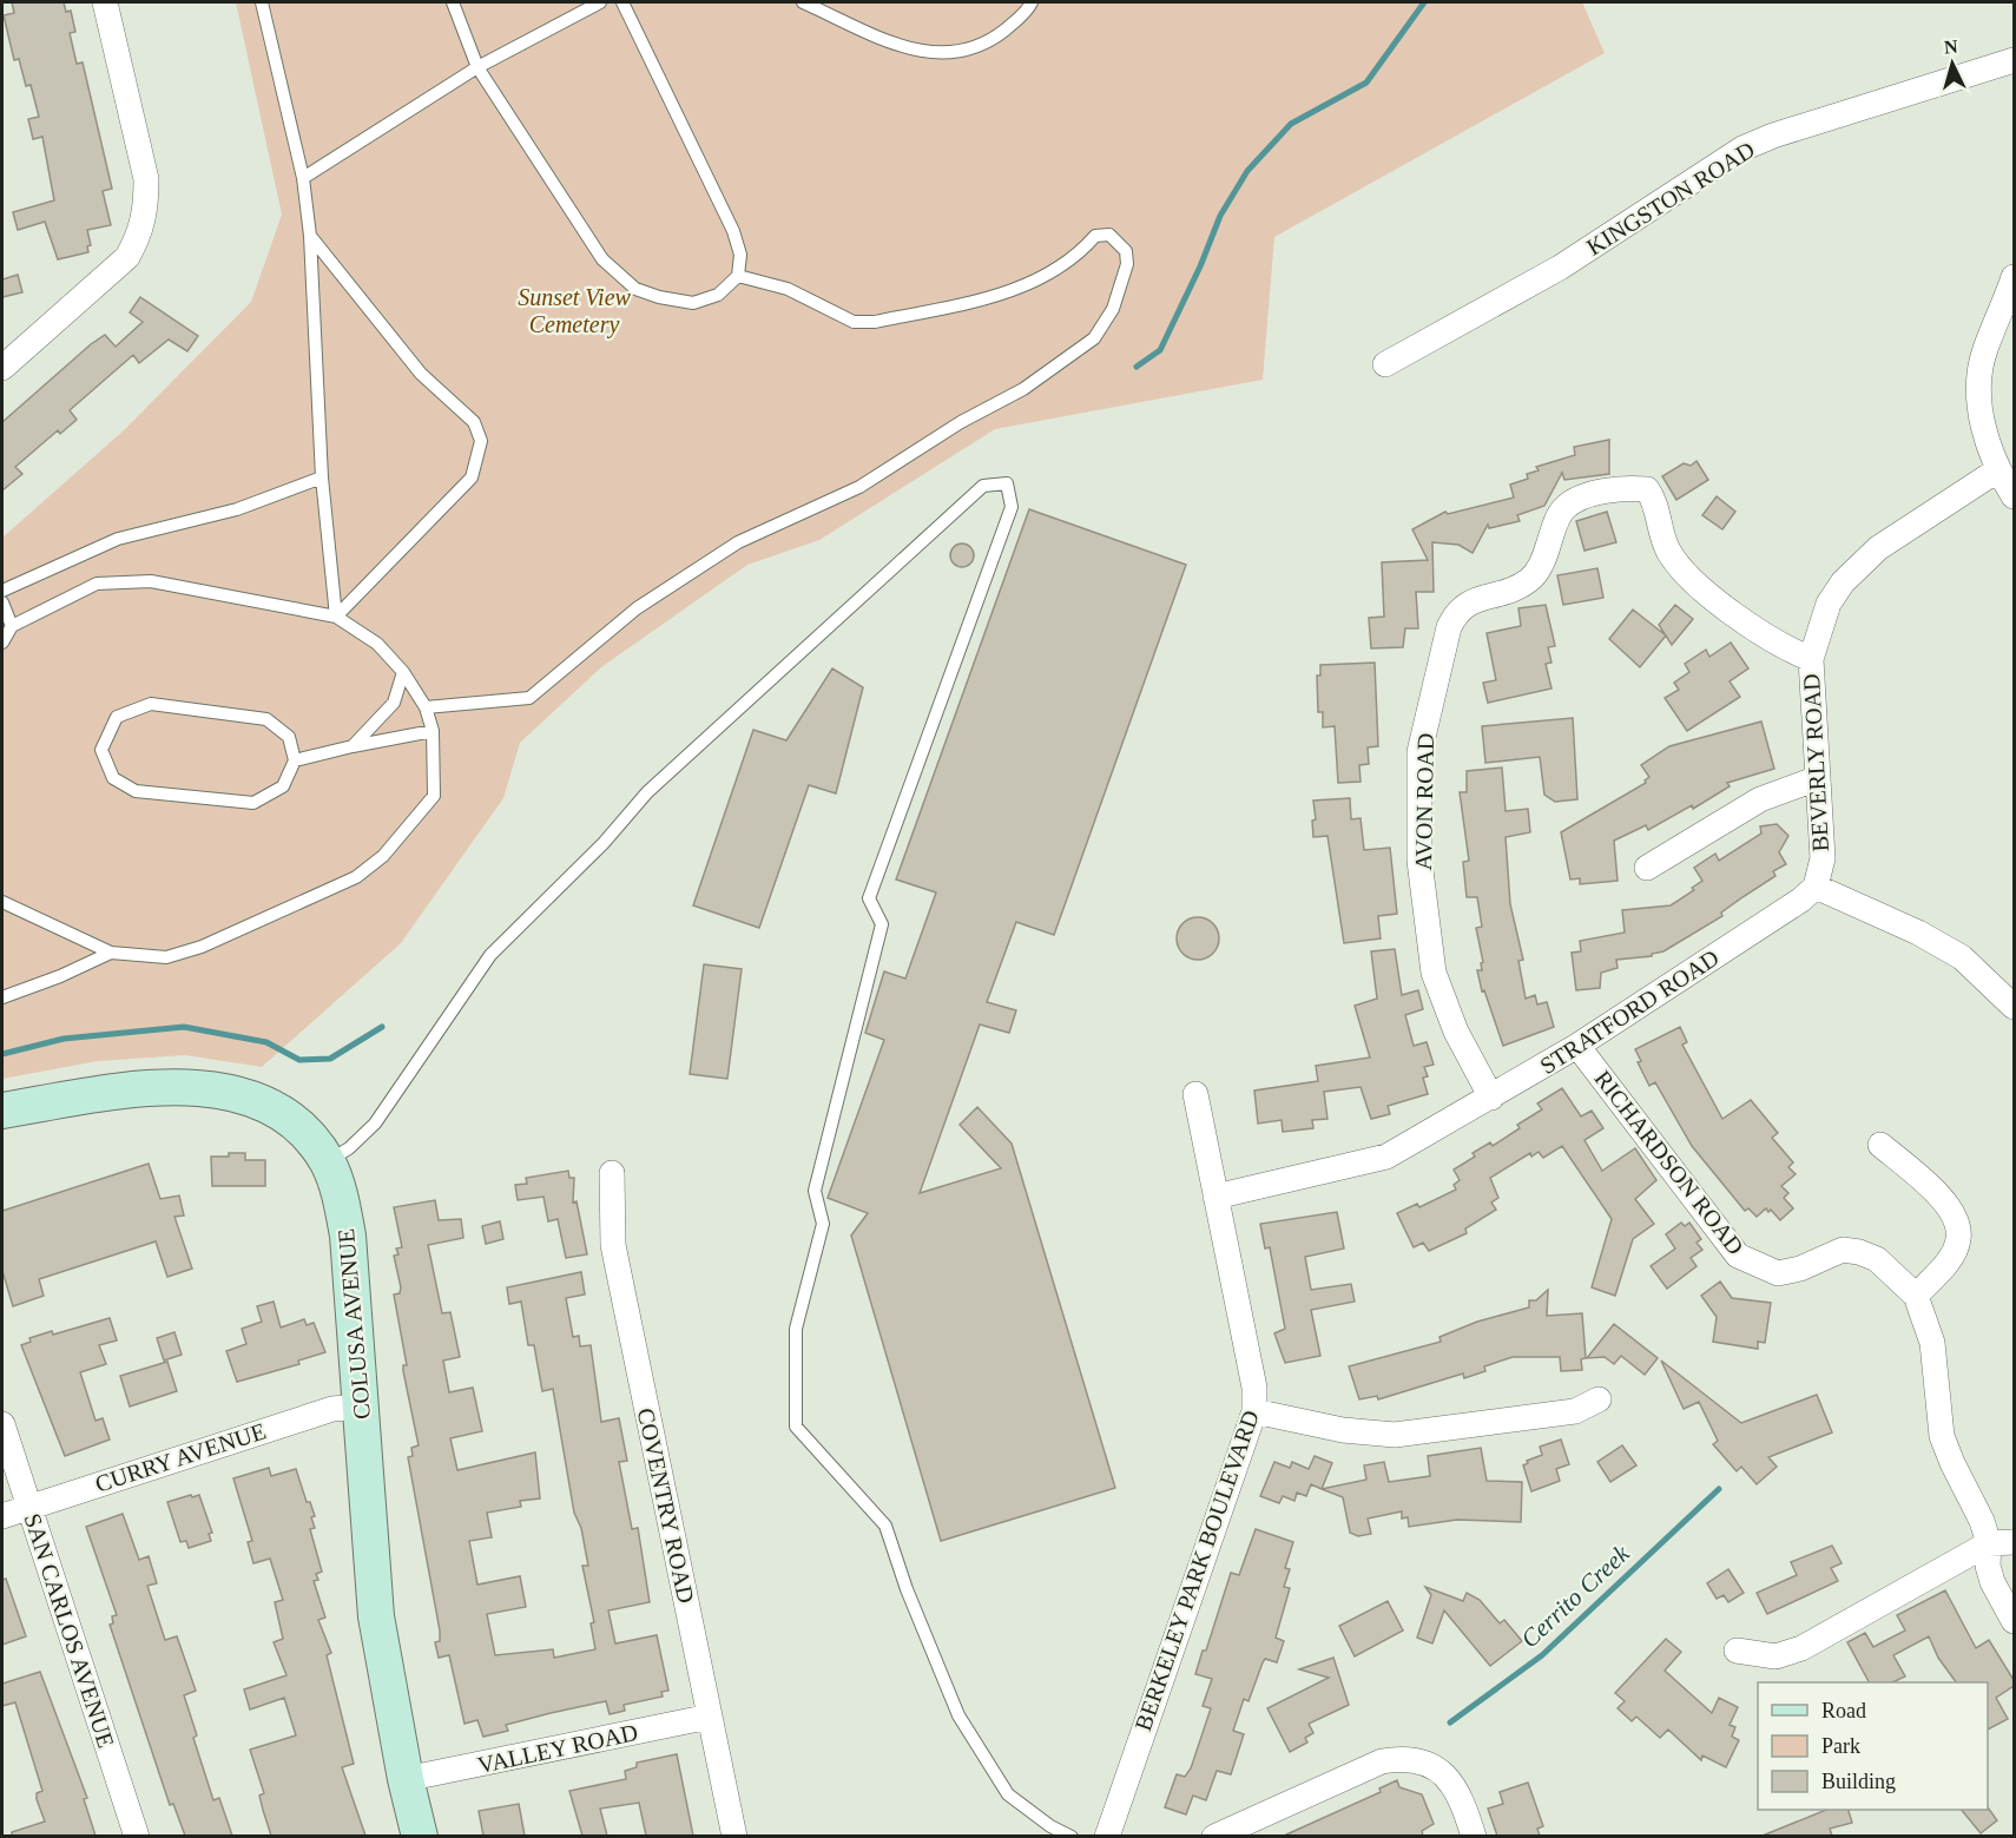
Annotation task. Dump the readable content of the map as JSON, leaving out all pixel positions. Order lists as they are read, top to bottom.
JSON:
{
  "streets": {
    "street": [
      "KINGSTON ROAD",
      "BEVERLY ROAD",
      "AVON ROAD",
      "STRATFORD ROAD",
      "RICHARDSON ROAD",
      "COLUSA AVENUE",
      "CURRY AVENUE",
      "COVENTRY ROAD",
      "BERKELEY PARK BOULEVARD",
      "SAN CARLOS AVENUE",
      "VALLEY ROAD"
    ]
  },
  "crossings": [
    ["BEVERLY ROAD", "AVON ROAD"],
    ["BEVERLY ROAD", "STRATFORD ROAD"],
    ["AVON ROAD", "STRATFORD ROAD"],
    ["STRATFORD ROAD", "RICHARDSON ROAD"],
    ["STRATFORD ROAD", "BERKELEY PARK BOULEVARD"],
    ["COLUSA AVENUE", "CURRY AVENUE"],
    ["COLUSA AVENUE", "VALLEY ROAD"],
    ["CURRY AVENUE", "SAN CARLOS AVENUE"],
    ["COVENTRY ROAD", "VALLEY ROAD"]
  ],
  "water": ["Cerrito Creek"],
  "parks": ["Sunset View Cemetery"],
  "legend": ["Road", "Park", "Building"],
  "north": "top"
}
